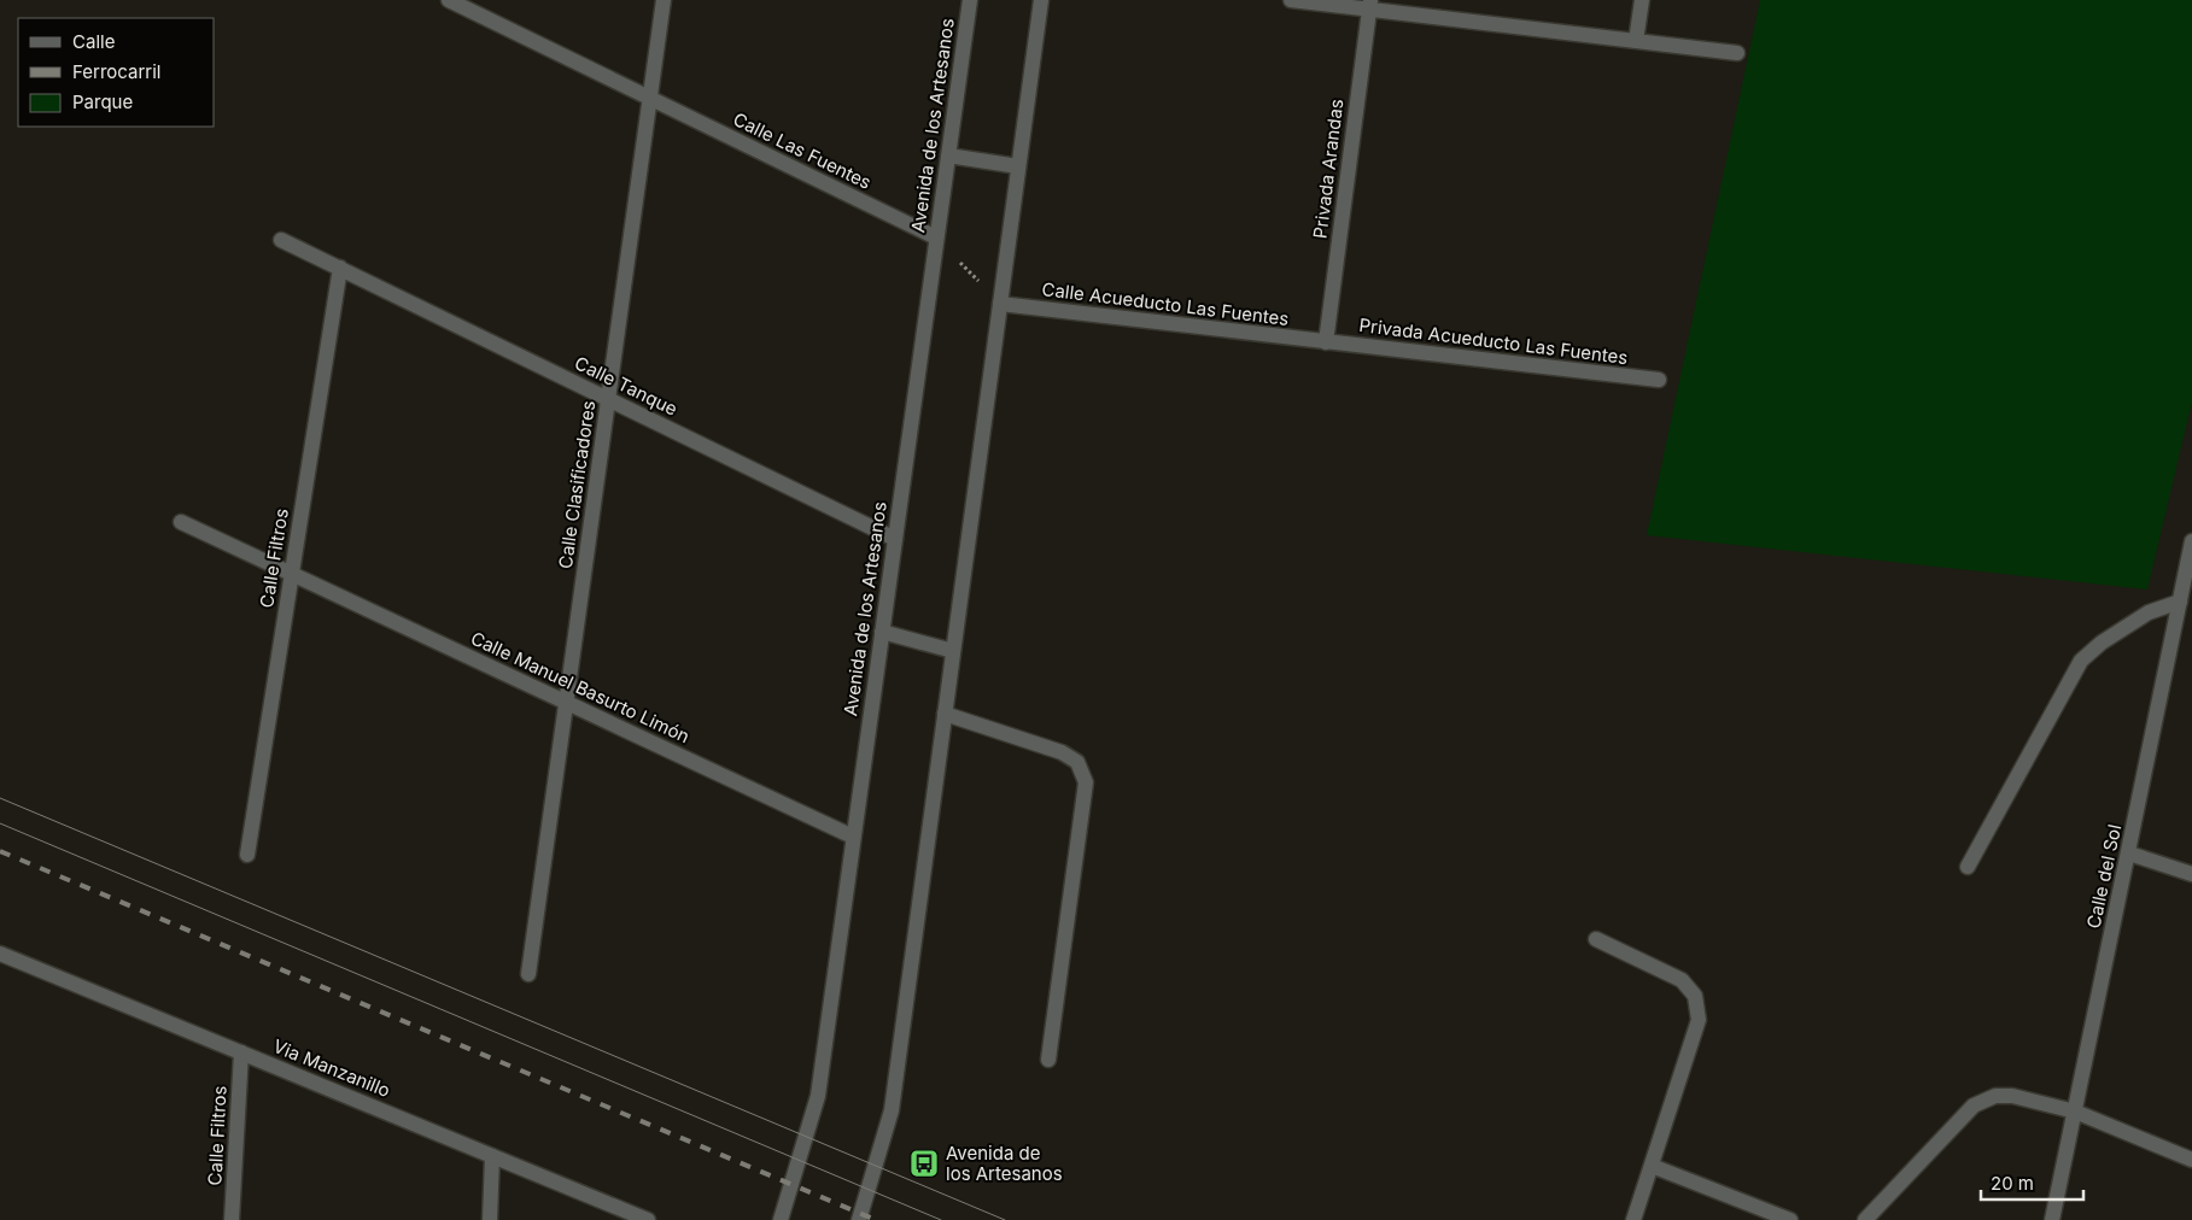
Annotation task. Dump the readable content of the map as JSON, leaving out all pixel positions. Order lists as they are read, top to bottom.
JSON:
{
  "streets": {
    "street": [
      "Avenida de los Artesanos",
      "Calle Las Fuentes",
      "Privada Arandas",
      "Calle Acueducto Las Fuentes",
      "Privada Acueducto Las Fuentes",
      "Calle Tanque",
      "Calle Clasificadores",
      "Calle Filtros",
      "Calle Manuel Basurto Limón",
      "Calle del Sol",
      "Via Manzanillo"
    ]
  },
  "crossings": [
    ["Avenida de los Artesanos", "Calle Las Fuentes"],
    ["Avenida de los Artesanos", "Calle Tanque"],
    ["Avenida de los Artesanos", "Calle Manuel Basurto Limón"],
    ["Calle Las Fuentes", "Calle Clasificadores"],
    ["Privada Arandas", "Calle Acueducto Las Fuentes"],
    ["Privada Arandas", "Privada Acueducto Las Fuentes"],
    ["Calle Acueducto Las Fuentes", "Privada Acueducto Las Fuentes"],
    ["Calle Tanque", "Calle Clasificadores"],
    ["Calle Tanque", "Calle Filtros"],
    ["Calle Clasificadores", "Calle Manuel Basurto Limón"],
    ["Calle Filtros", "Calle Manuel Basurto Limón"],
    ["Calle Filtros", "Via Manzanillo"]
  ],
  "places": {
    "bus stop": ["Avenida de los Artesanos"]
  },
  "legend": ["Calle", "Ferrocarril", "Parque"],
  "scale_bar": "20 m"
}
